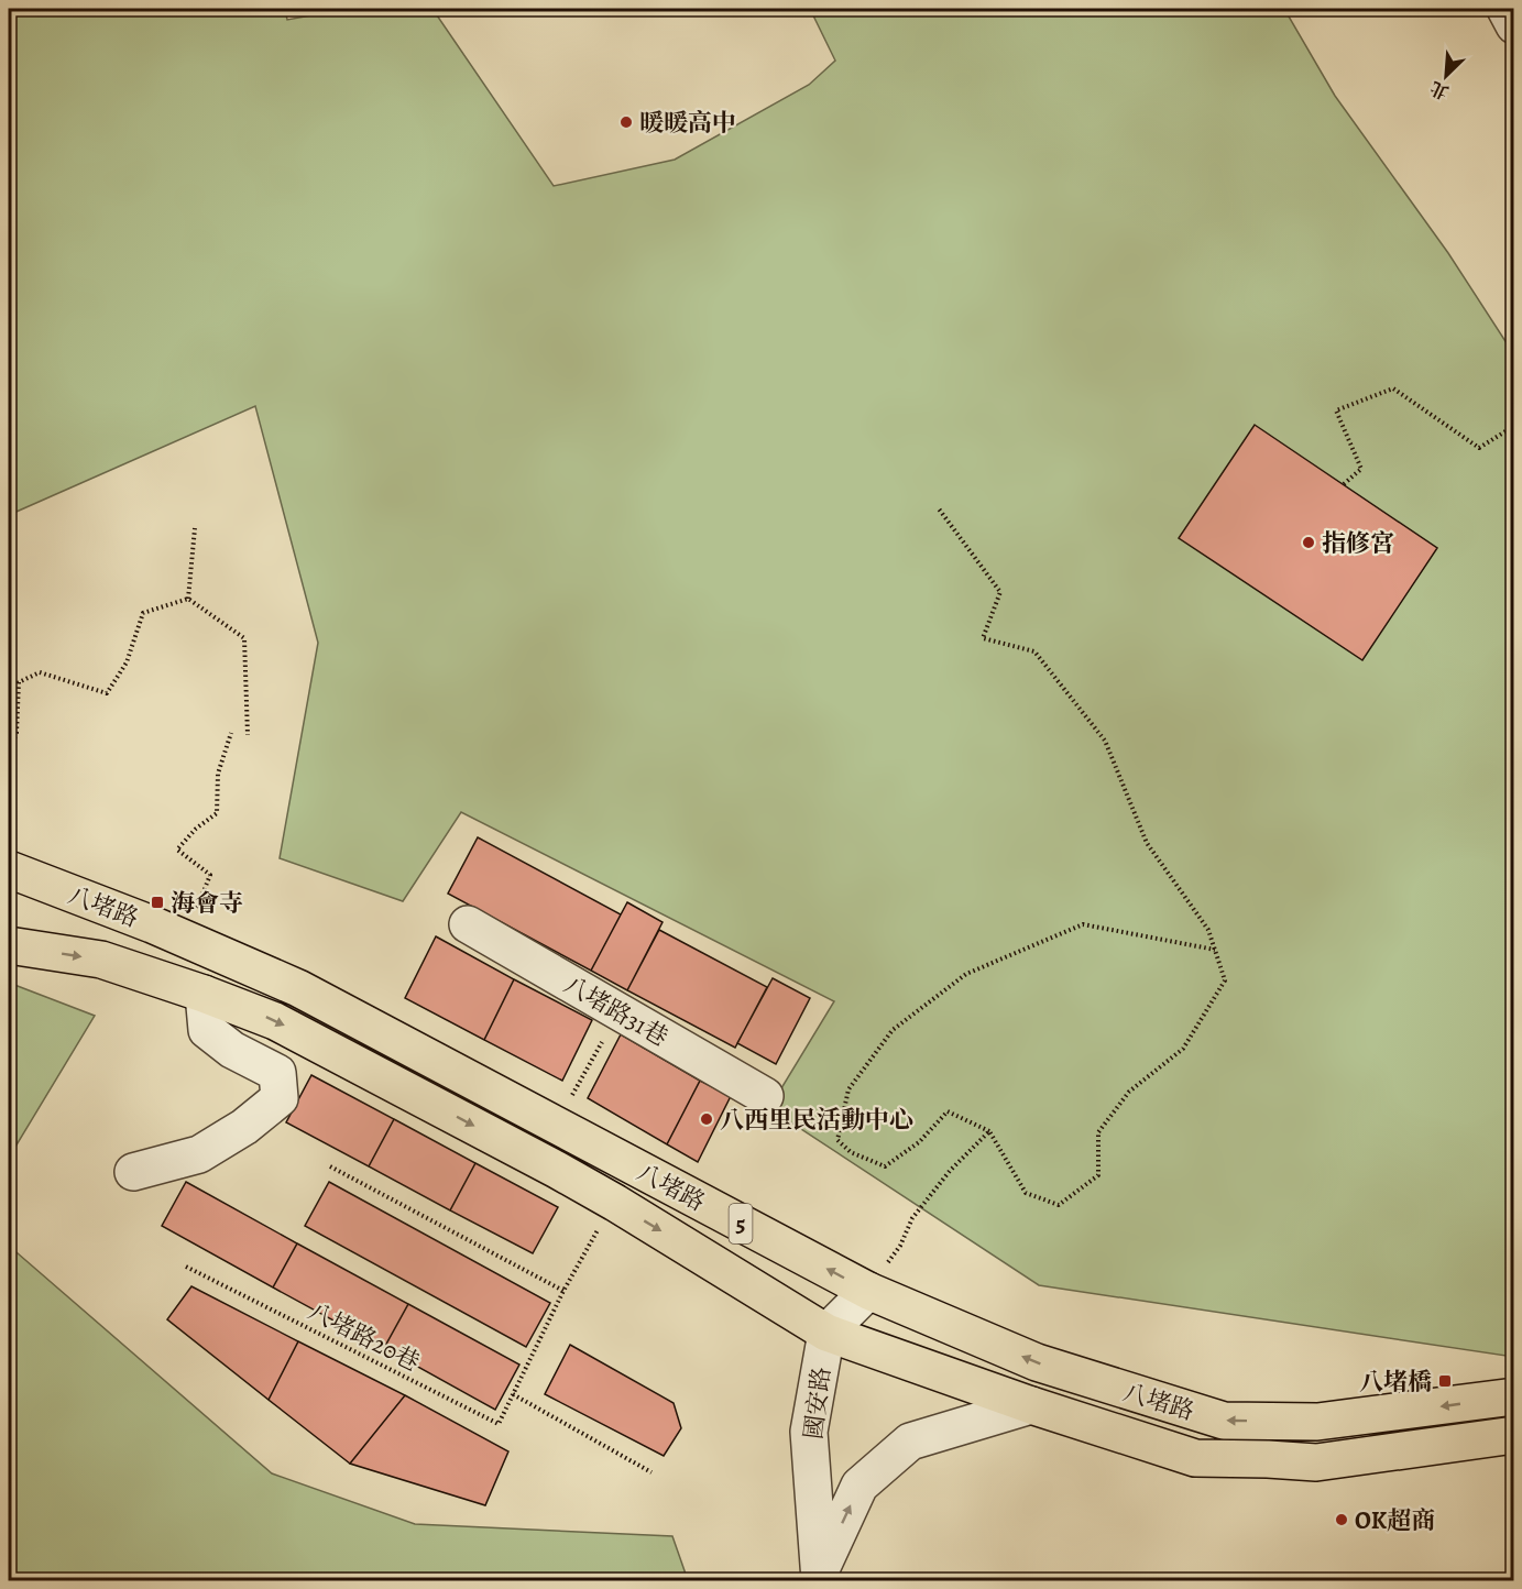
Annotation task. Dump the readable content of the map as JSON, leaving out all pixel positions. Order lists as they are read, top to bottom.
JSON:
{
  "streets": {
    "main road": ["八堵路", "5"],
    "street": ["八堵路31巷", "國安路"],
    "path": ["八堵路20巷"]
  },
  "crossings": [
    ["八堵路", "八堵路20巷"],
    ["八堵路", "國安路"]
  ],
  "places": {
    "other": [
      "暖暖高中",
      "指修宮",
      "八西里民活動中心",
      "OK超商"
    ],
    "transit": ["海會寺", "八堵橋"]
  },
  "north": "bottom left"
}
